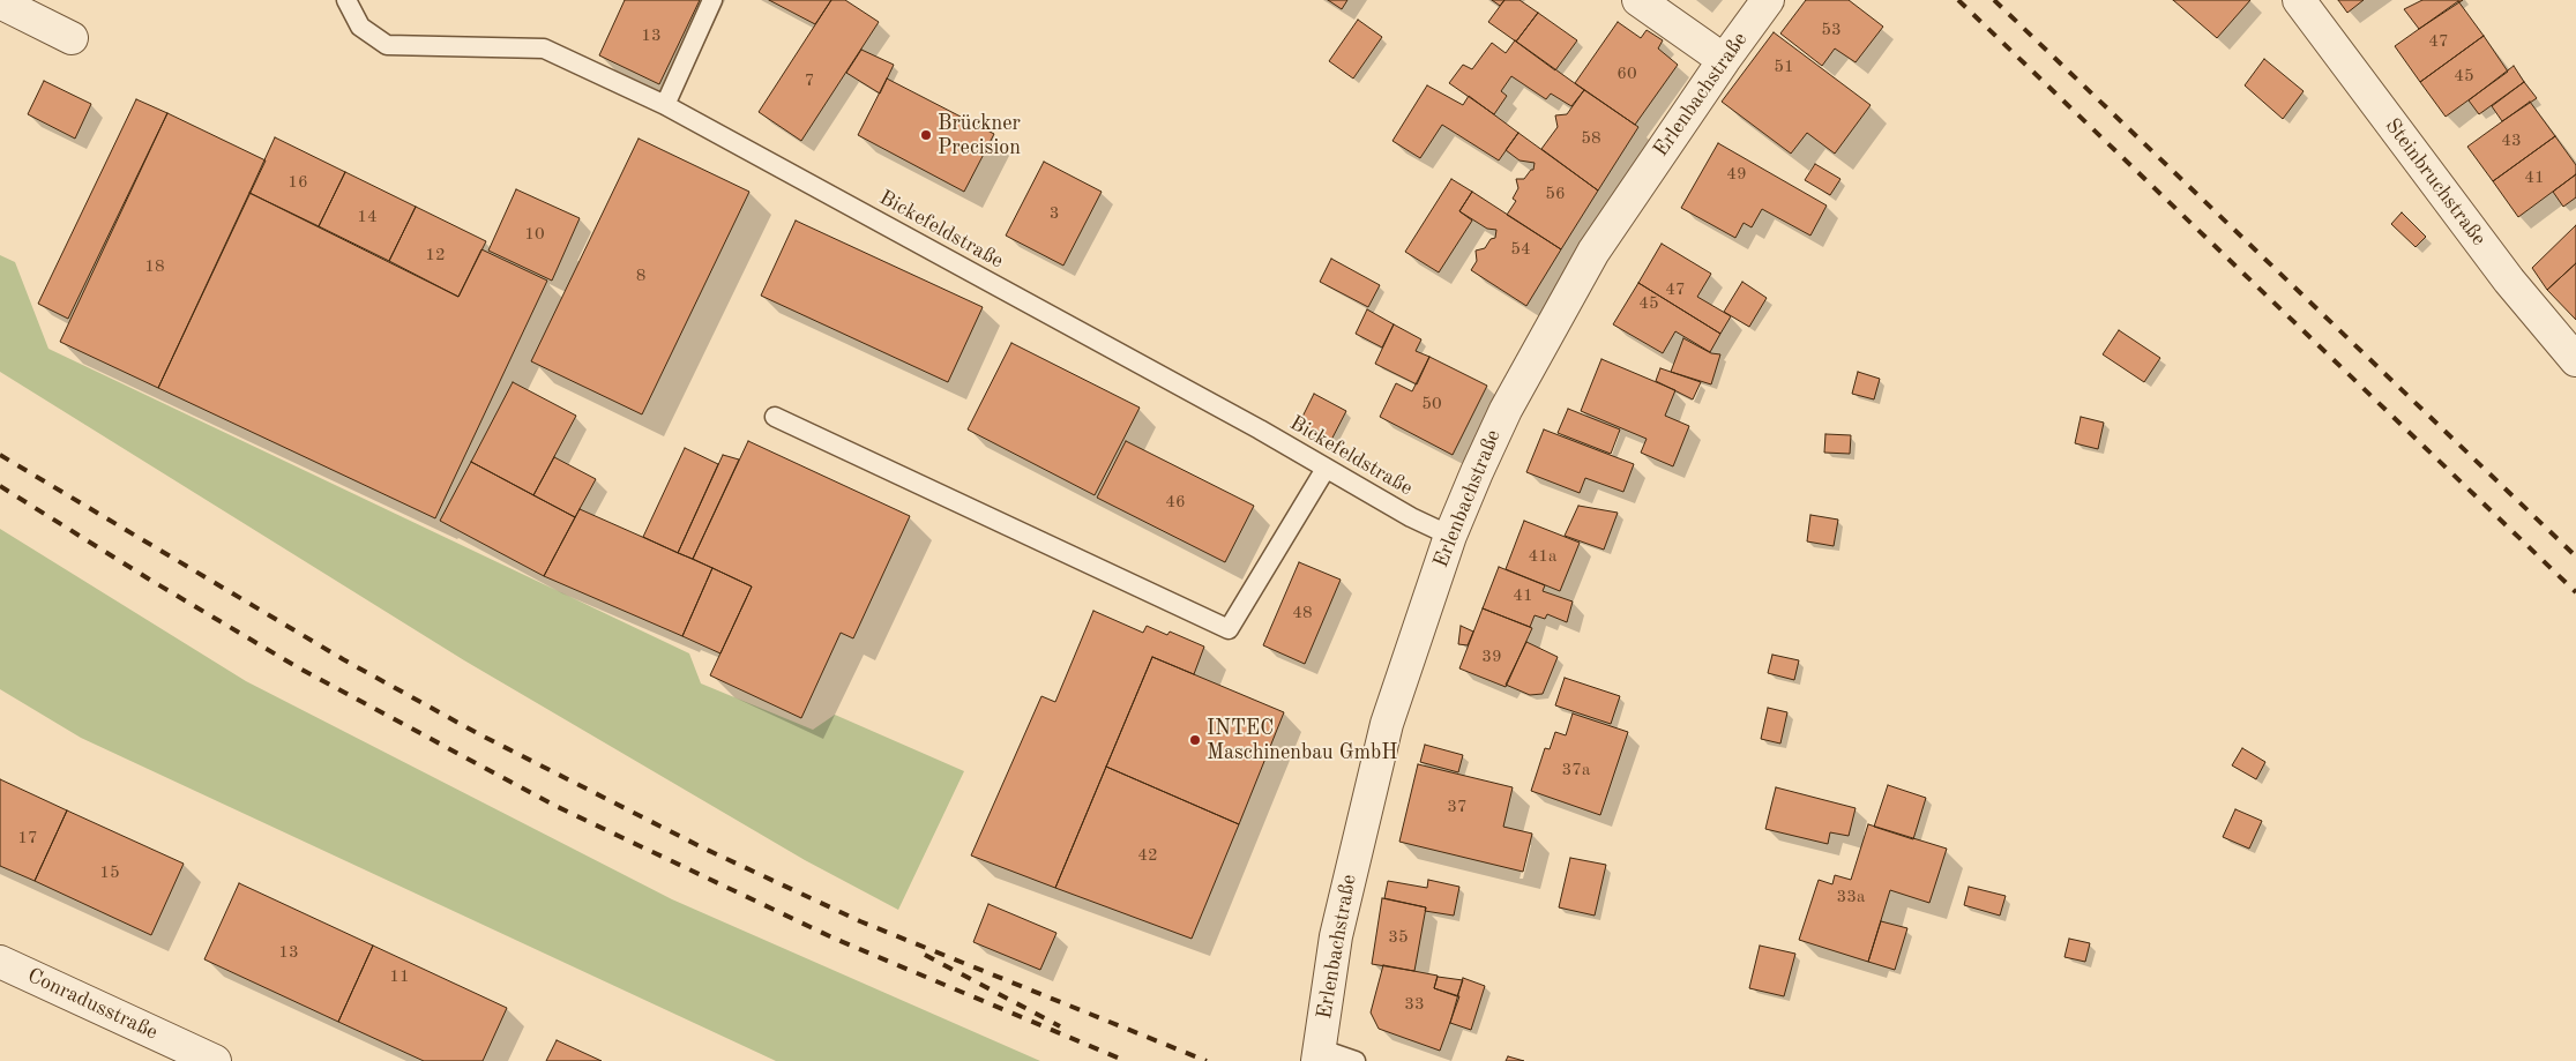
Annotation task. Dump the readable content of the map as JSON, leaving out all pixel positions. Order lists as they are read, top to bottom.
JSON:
{
  "streets": {
    "street": ["Erlenbachstraße", "Steinbruchstraße", "Conradusstraße"],
    "lane": ["Bickefeldstraße"]
  },
  "crossings": [
    ["Erlenbachstraße", "Bickefeldstraße"]
  ],
  "places": ["Brückner Precision", "INTEC Maschinenbau GmbH"],
  "house_numbers": [
    "53",
    "13",
    "47",
    "51",
    "60",
    "45",
    "7",
    "58",
    "43",
    "49",
    "41",
    "16",
    "56",
    "3",
    "14",
    "10",
    "54",
    "12",
    "18",
    "8",
    "47",
    "45",
    "50",
    "46",
    "41a",
    "41",
    "48",
    "39",
    "37a",
    "37",
    "17",
    "42",
    "15",
    "33a",
    "35",
    "13",
    "11",
    "33"
  ]
}
